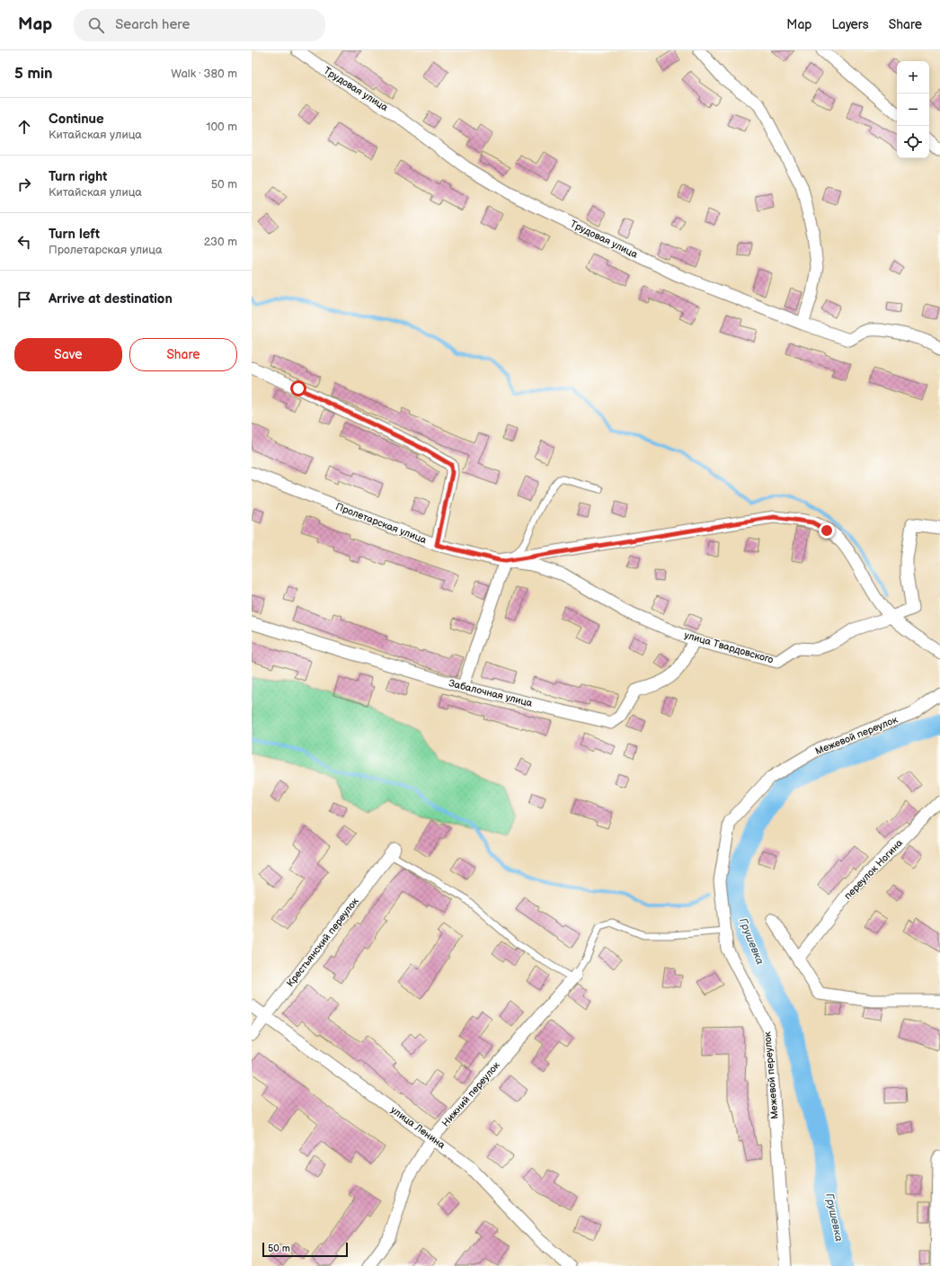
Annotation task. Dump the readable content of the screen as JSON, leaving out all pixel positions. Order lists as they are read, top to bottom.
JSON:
{
  "streets": {
    "street": [
      "Трудовая улица",
      "Пролетарская улица",
      "улица Твардовского",
      "Забалочная улица",
      "Межевой переулок",
      "переулок Ногина",
      "Крестьянский переулок",
      "Нижний переулок",
      "улица Ленина"
    ]
  },
  "crossings": [
    ["Пролетарская улица", "улица Твардовского"],
    ["улица Твардовского", "Забалочная улица"],
    ["Крестьянский переулок", "улица Ленина"],
    ["Нижний переулок", "улица Ленина"]
  ],
  "water": ["Грушевка"],
  "scale_bar": "50 m",
  "page": {
    "header": "Map",
    "search": "Search here",
    "nav": ["Map", "Layers", "Share"],
    "heading": ["5 min", "Walk · 380 m"],
    "map_buttons": ["+", "−"],
    "list": [
      ["Continue", "Китайская улица", "100 m"],
      ["Turn right", "Китайская улица", "50 m"],
      ["Turn left", "Пролетарская улица", "230 m"],
      "Arrive at destination"
    ],
    "buttons": ["Save", "Share"],
    "scale": "50 m"
  }
}
